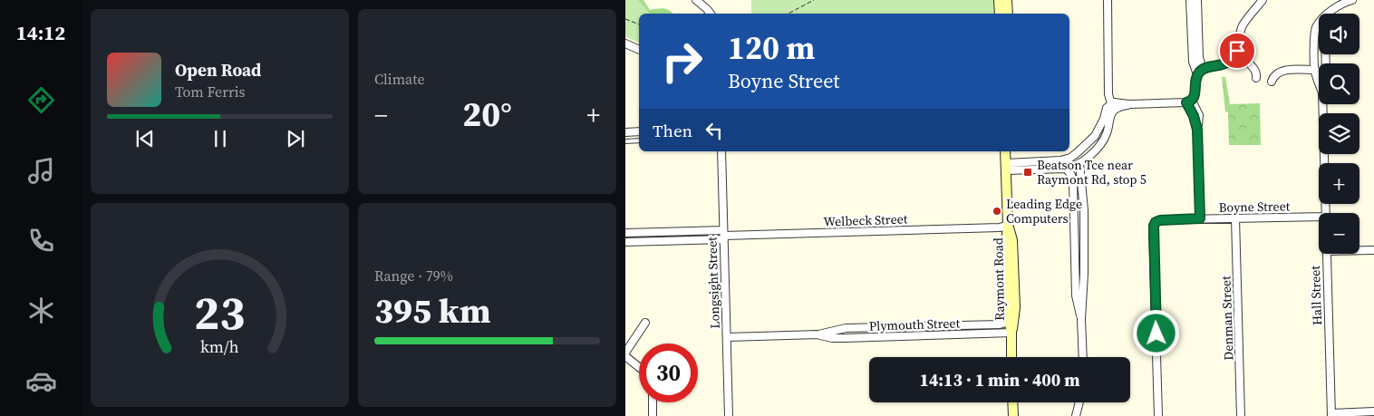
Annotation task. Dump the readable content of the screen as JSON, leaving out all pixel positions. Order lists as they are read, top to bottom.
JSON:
{
  "streets": {
    "main road": ["Raymont Road"],
    "street": [
      "Boyne Street",
      "Welbeck Street",
      "Longsight Street",
      "Hall Street",
      "Denman Street",
      "Plymouth Street"
    ]
  },
  "crossings": [
    ["Boyne Street", "Denman Street"],
    ["Welbeck Street", "Raymont Road"],
    ["Welbeck Street", "Longsight Street"],
    ["Raymont Road", "Plymouth Street"],
    ["Longsight Street", "Plymouth Street"]
  ],
  "places": {
    "transit": ["Beatson Tce near Raymont Rd, stop 5"],
    "other": ["Leading Edge Computers"]
  },
  "page": {
    "tabs": "14:12",
    "tile": [
      "Climate",
      ["Range · 79%", "395 km"]
    ],
    "map_buttons": ["+", "−"],
    "turn": ["120 m", "Boyne Street"],
    "song": ["Open Road", "Tom Ferris"],
    "heat": ["−", "20°", "+"],
    "then": "Then",
    "limit": "30",
    "trip": "14:13 · 1 min · 400 m",
    "gauge": ["23", "km/h"]
  }
}
